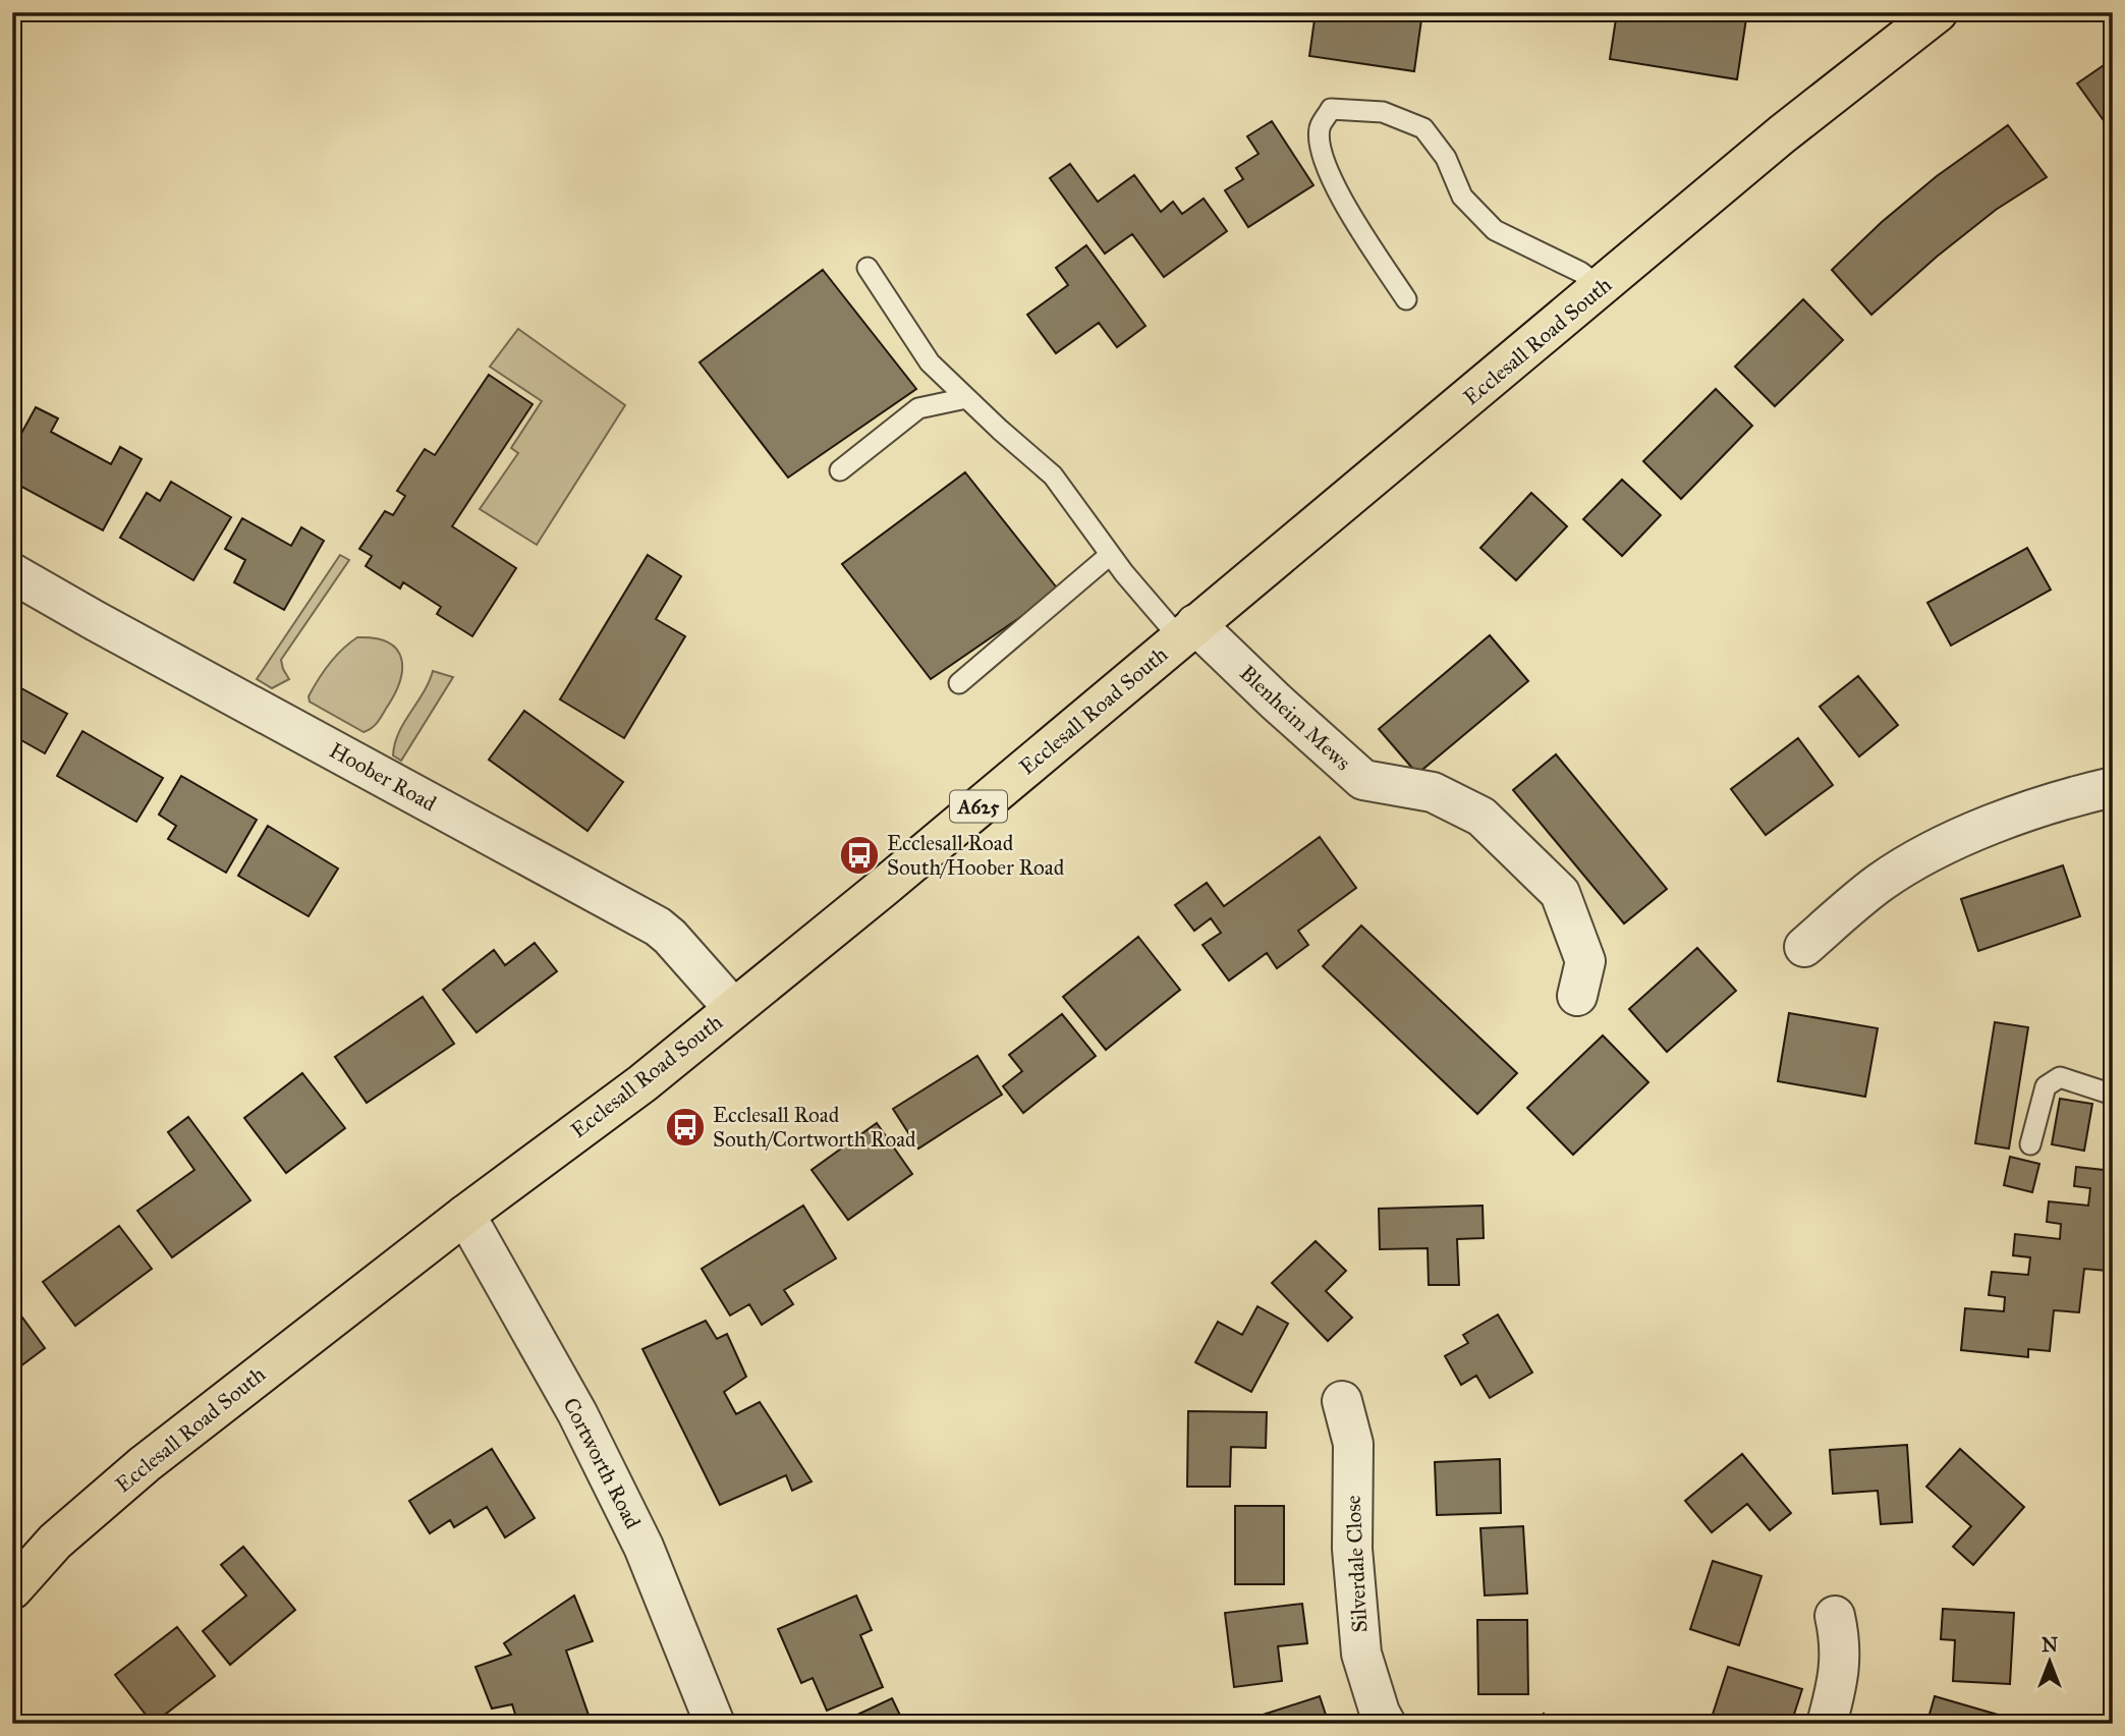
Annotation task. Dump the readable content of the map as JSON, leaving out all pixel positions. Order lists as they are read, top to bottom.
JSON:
{
  "streets": {
    "main road": ["Ecclesall Road South", "A625"],
    "street": [
      "Blenheim Mews",
      "Hoober Road",
      "Cortworth Road",
      "Silverdale Close"
    ]
  },
  "crossings": [
    ["Ecclesall Road South", "Blenheim Mews"],
    ["Ecclesall Road South", "Hoober Road"],
    ["Ecclesall Road South", "Cortworth Road"]
  ],
  "places": {
    "bus stop": ["Ecclesall Road South/Hoober Road", "Ecclesall Road South/Cortworth Road"]
  },
  "north": "top"
}
